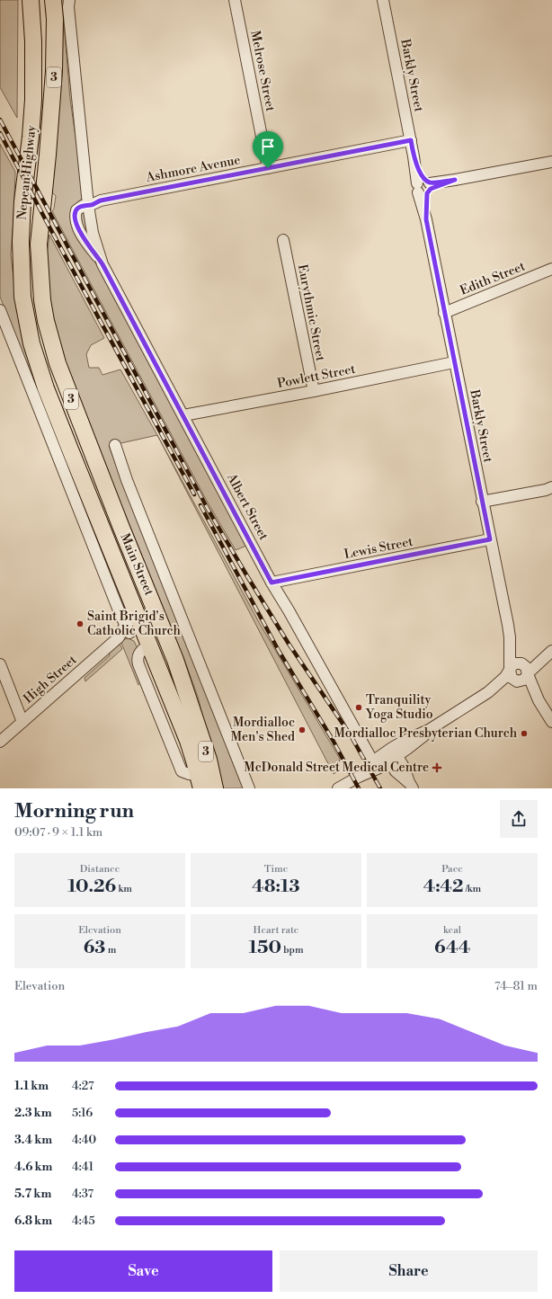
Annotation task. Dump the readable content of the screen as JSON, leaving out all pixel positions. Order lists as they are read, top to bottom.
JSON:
{
  "streets": {
    "highway": ["3", "Nepean Highway", "Main Street"],
    "street": [
      "Melrose Street",
      "Barkly Street",
      "Ashmore Avenue",
      "Edith Street",
      "Eurythmic Street",
      "Powlett Street",
      "Albert Street",
      "Lewis Street",
      "High Street"
    ]
  },
  "crossings": [
    ["Melrose Street", "Ashmore Avenue"],
    ["Barkly Street", "Ashmore Avenue"],
    ["Barkly Street", "Edith Street"],
    ["Barkly Street", "Powlett Street"],
    ["Barkly Street", "Lewis Street"],
    ["Ashmore Avenue", "Albert Street"],
    ["Nepean Highway", "Main Street"],
    ["Eurythmic Street", "Powlett Street"],
    ["Powlett Street", "Albert Street"],
    ["Albert Street", "Lewis Street"],
    ["Main Street", "High Street"]
  ],
  "places": {
    "other": [
      "Saint Brigid's Catholic Church",
      "Tranquility Yoga Studio",
      "Mordialloc Men's Shed",
      "Mordialloc Presbyterian Church"
    ],
    "health": ["McDonald Street Medical Centre"]
  },
  "page": {
    "heading": ["Morning run", "09:07 · 9 × 1.1 km"],
    "stats": [
      ["Distance", "10.26 km"],
      ["Time", "48:13"],
      ["Pace", "4:42 /km"],
      ["Elevation", "63 m"],
      ["Heart rate", "150 bpm"],
      ["kcal", "644"]
    ],
    "chart": ["Elevation", "74–81 m"],
    "list": [
      {
        "name": "1.1 km",
        "note": "4:27"
      },
      {
        "name": "2.3 km",
        "note": "5:16"
      },
      {
        "name": "3.4 km",
        "note": "4:40"
      },
      {
        "name": "4.6 km",
        "note": "4:41"
      },
      {
        "name": "5.7 km",
        "note": "4:37"
      },
      {
        "name": "6.8 km",
        "note": "4:45"
      }
    ],
    "buttons": ["Save", "Share"]
  }
}
